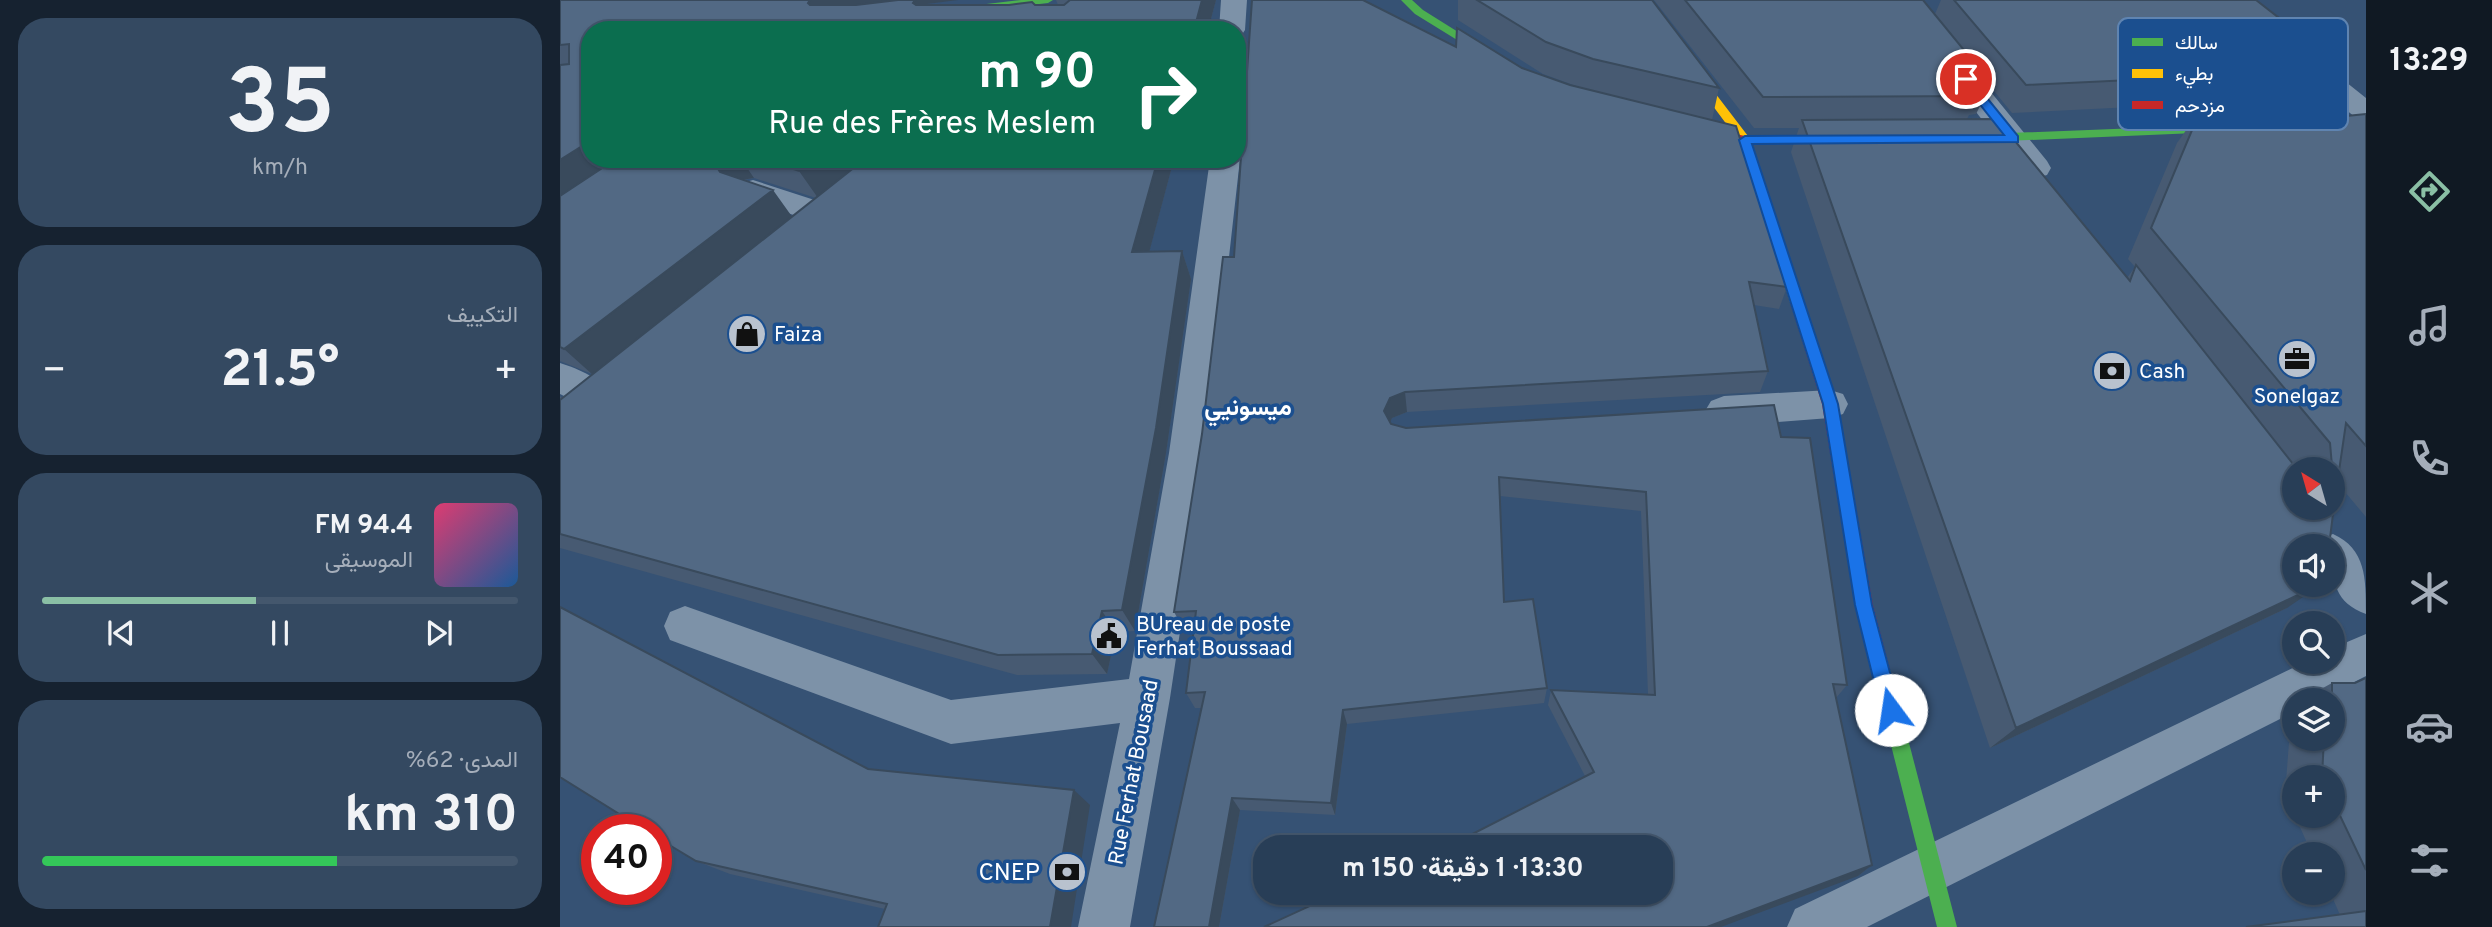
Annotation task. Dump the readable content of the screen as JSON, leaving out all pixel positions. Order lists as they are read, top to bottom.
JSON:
{
  "streets": {
    "street": ["Rue Ferhat Bousaad"]
  },
  "districts": ["ميسونيي"],
  "places": {
    "shop": ["Faiza"],
    "office": ["Sonelgaz"],
    "bank": ["Cash", "CNEP"],
    "public building": ["BUreau de poste Ferhat Boussaad"]
  },
  "legend": ["سالك", "بطيء", "مزدحم"],
  "north": "top left",
  "page": {
    "tabs": "13:29",
    "tile": [
      ["35", "km/h"],
      "التكييف",
      ["المدى · 62%", "310 km"]
    ],
    "turn": ["90 m", "Rue des Frères Meslem"],
    "heat": ["−", "21.5°", "+"],
    "map_buttons": ["+", "−"],
    "song": ["94.4 FM", "الموسيقى"],
    "limit": "40",
    "trip": "13:30 · 1 دقيقة · 150 m"
  }
}
